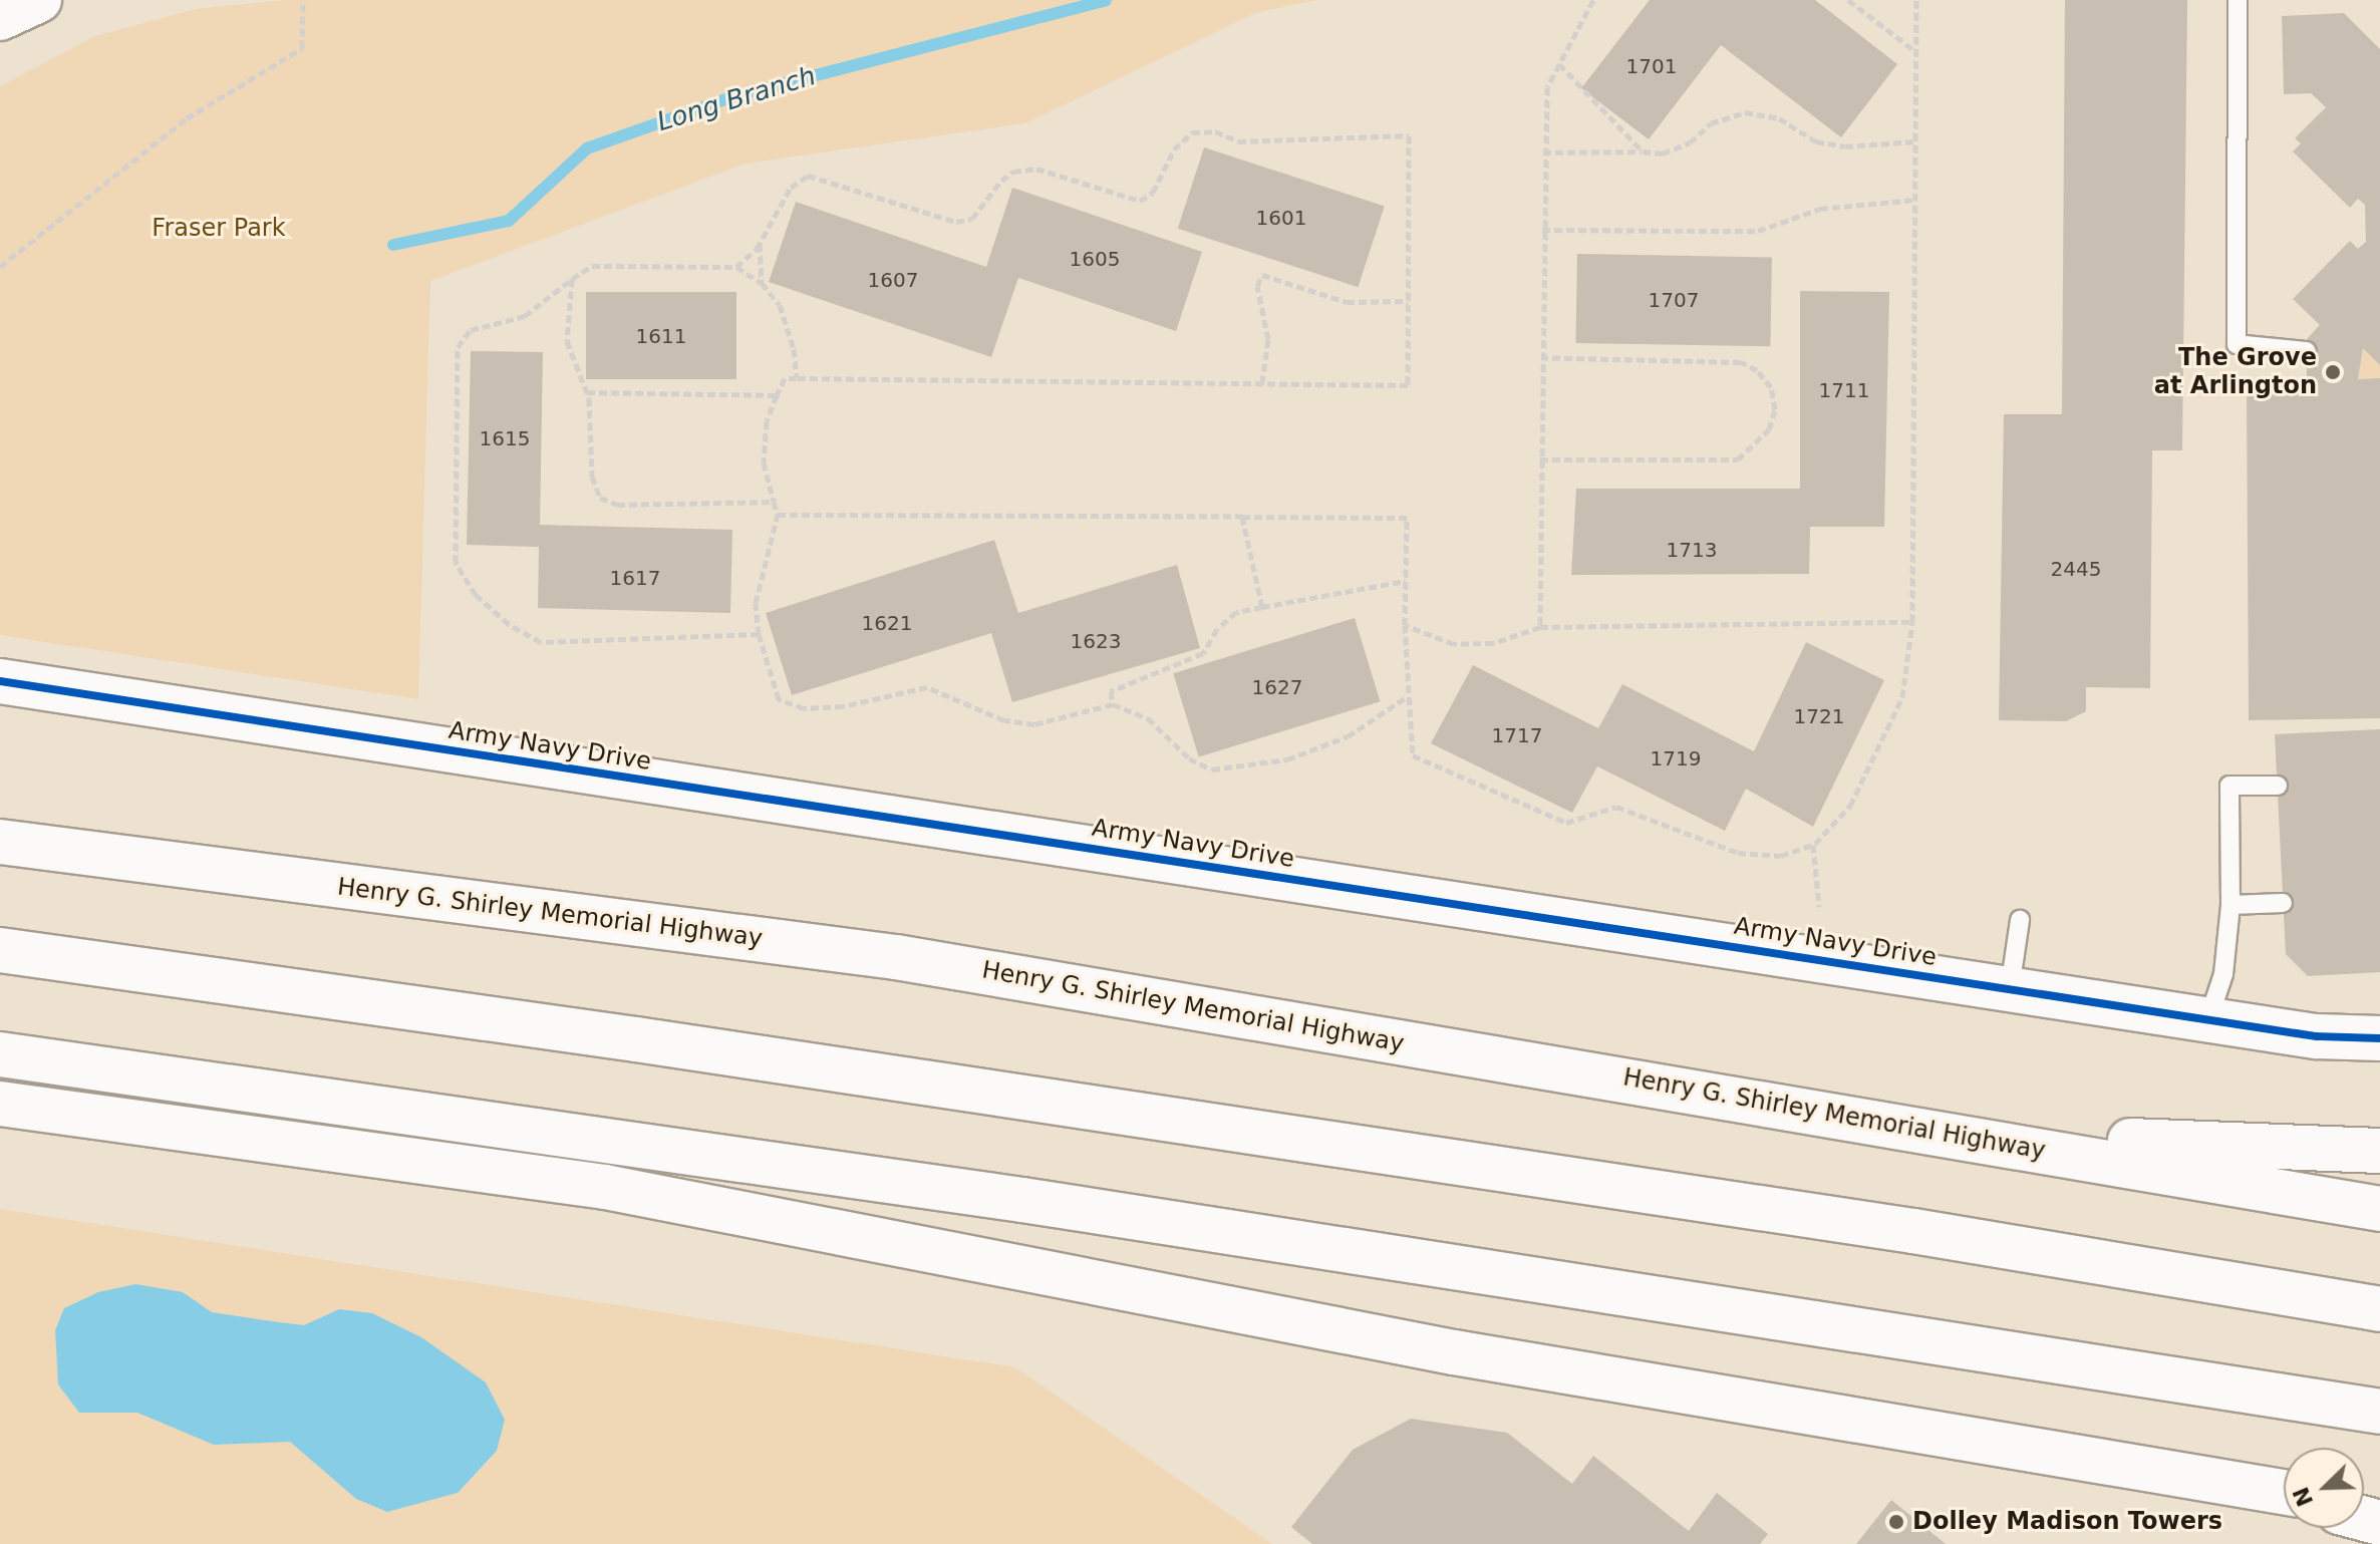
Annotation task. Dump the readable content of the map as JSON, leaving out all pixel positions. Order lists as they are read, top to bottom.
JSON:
{
  "streets": {
    "main road": ["Army Navy Drive", "Henry G. Shirley Memorial Highway"]
  },
  "water": ["Long Branch"],
  "parks": ["Fraser Park"],
  "places": ["The Grove at Arlington", "Dolley Madison Towers"],
  "house_numbers": [
    "1701",
    "1601",
    "1605",
    "1607",
    "1707",
    "1611",
    "1711",
    "1615",
    "1713",
    "2445",
    "1617",
    "1621",
    "1623",
    "1627",
    "1721",
    "1717",
    "1719"
  ],
  "north": "bottom left"
}
